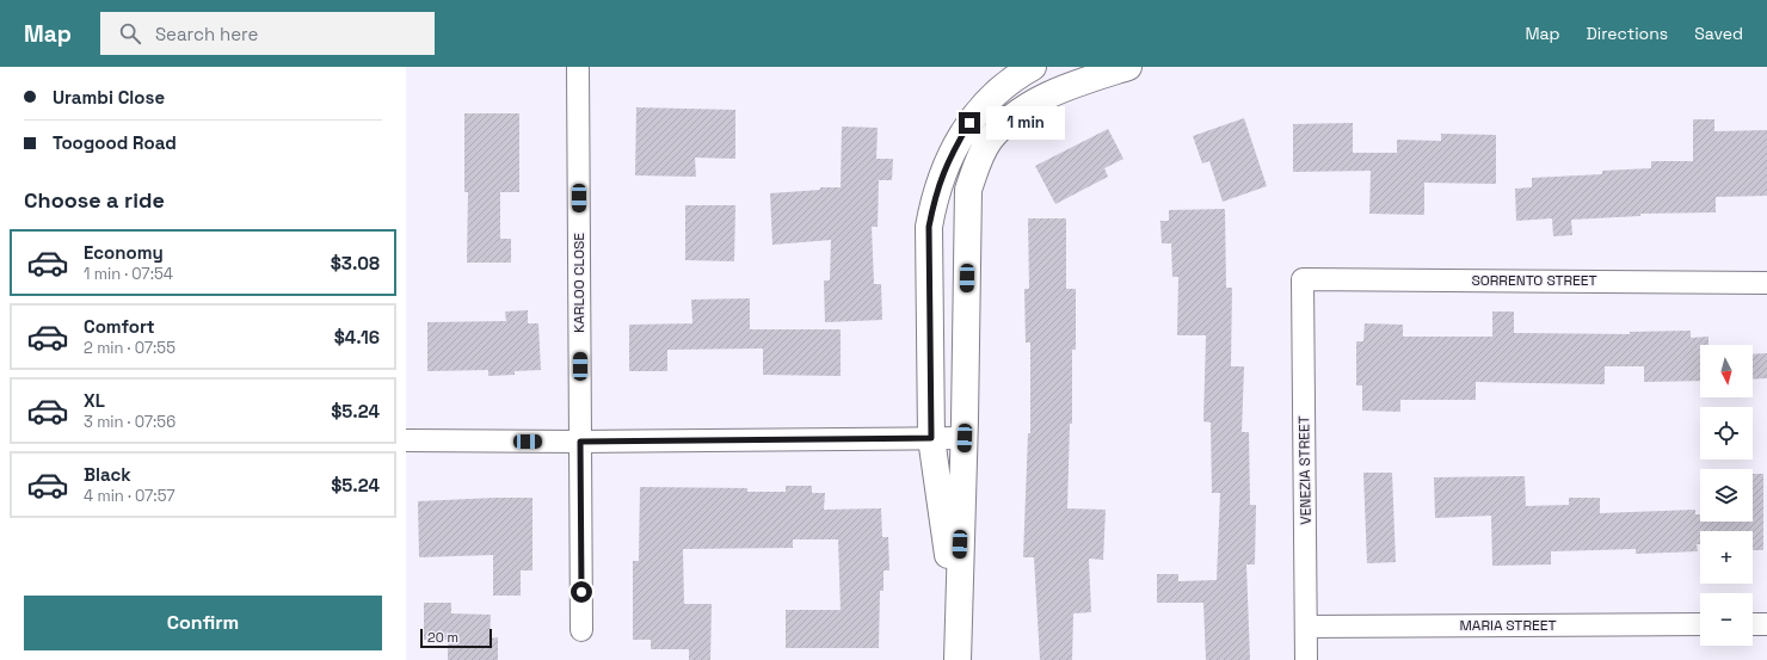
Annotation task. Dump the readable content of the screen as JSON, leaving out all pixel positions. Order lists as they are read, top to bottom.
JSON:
{
  "streets": {
    "street": [
      "SORRENTO STREET",
      "KARLOO CLOSE",
      "VENEZIA STREET",
      "MARIA STREET"
    ]
  },
  "crossings": [
    ["SORRENTO STREET", "VENEZIA STREET"],
    ["VENEZIA STREET", "MARIA STREET"]
  ],
  "scale_bar": "20 m",
  "north": "bottom",
  "page": {
    "header": "Map",
    "search": "Search here",
    "nav": ["Map", "Directions", "Saved"],
    "banner": ["Urambi Close", "Toogood Road"],
    "bubble": "1 min",
    "heading": "Choose a ride",
    "list": [
      {
        "name": "Economy",
        "note": "1 min · 07:54",
        "value": "$3.08"
      },
      {
        "name": "Comfort",
        "note": "2 min · 07:55",
        "value": "$4.16"
      },
      {
        "name": "XL",
        "note": "3 min · 07:56",
        "value": "$5.24"
      },
      {
        "name": "Black",
        "note": "4 min · 07:57",
        "value": "$5.24"
      }
    ],
    "map_buttons": ["+", "−"],
    "buttons": "Confirm",
    "scale": "20 m"
  }
}
